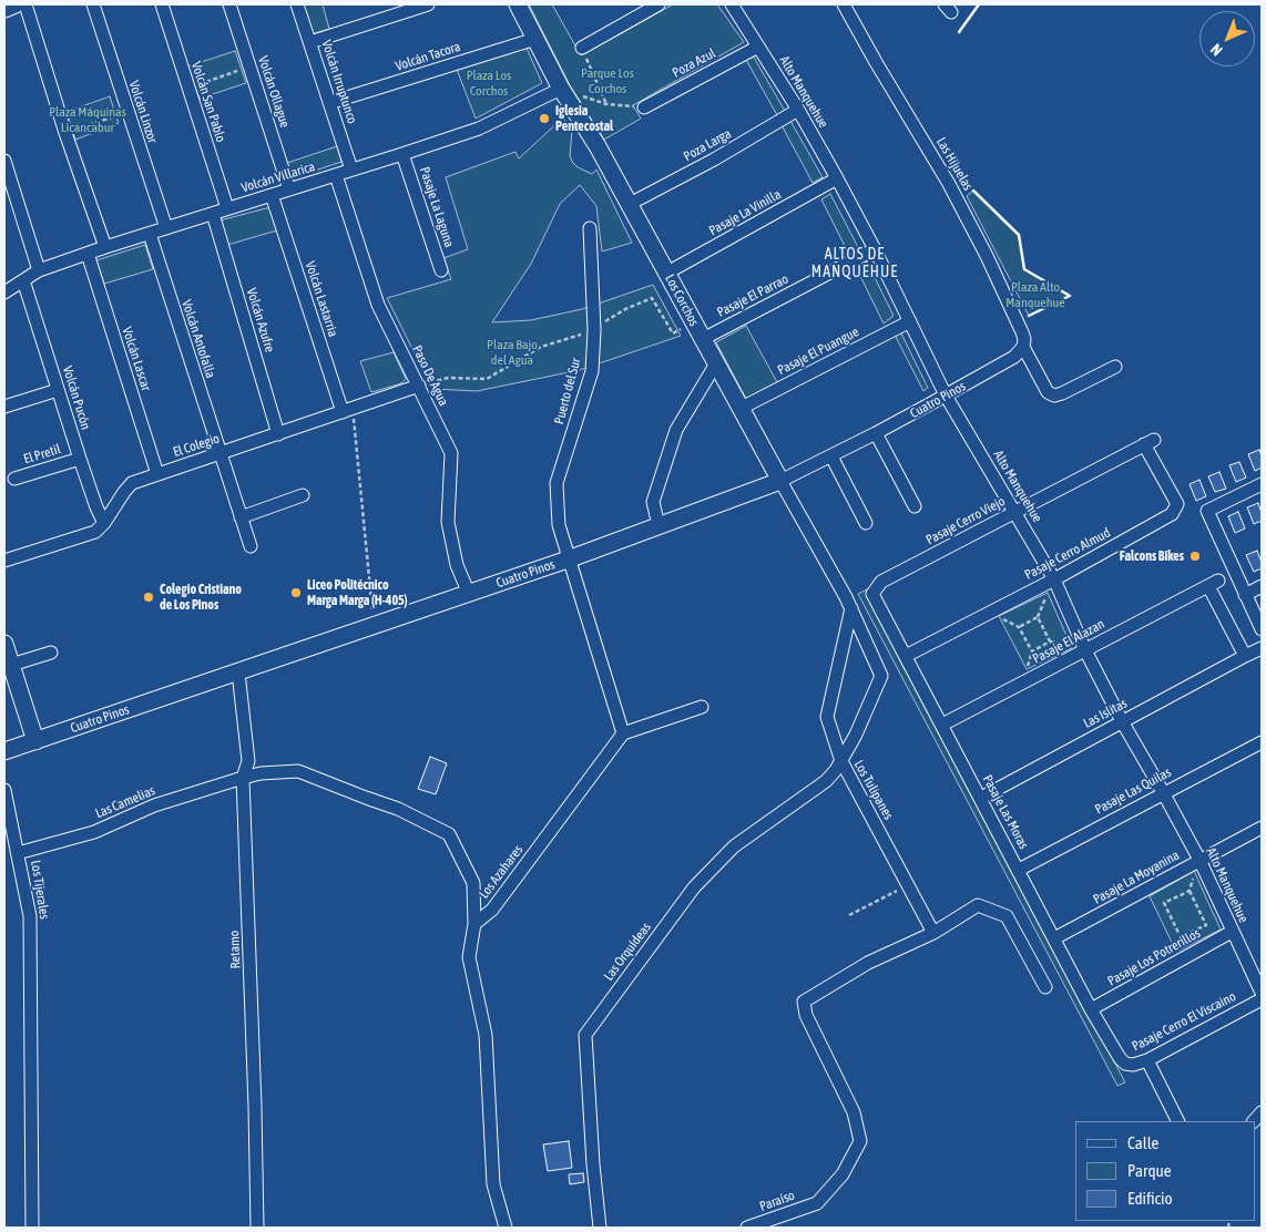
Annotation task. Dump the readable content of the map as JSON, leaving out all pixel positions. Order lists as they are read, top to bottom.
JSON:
{
  "streets": {
    "street": [
      "Volcán Tacora",
      "Poza Azul",
      "Volcán Irruptunco",
      "Volcán Ollague",
      "Alto Manquehue",
      "Volcán San Pablo",
      "Volcán Linzor",
      "Poza Larga",
      "Las Hijuelas",
      "Volcán Villarica",
      "Pasaje La Laguna",
      "Pasaje La Vinilla",
      "Pasaje El Parrao",
      "Volcán Lastarria",
      "Los Corchos",
      "Volcán Azufre",
      "Volcán Antofalla",
      "Pasaje El Puangue",
      "Volcán Lascar",
      "Paso De Agua",
      "Puerto del Sur",
      "Volcán Pucón",
      "Cuatro Pinos",
      "El Colegio",
      "El Pretil",
      "Pasaje Cerro Viejo",
      "Pasaje Cerro Almud",
      "Pasaje El Alazan",
      "Las Islitas",
      "Los Tulipanes",
      "Pasaje Las Quilas",
      "Las Camelias",
      "Pasaje Las Moras",
      "Los Azahares",
      "Pasaje La Moyanina",
      "Los Tijerales",
      "Retamo",
      "Las Orquídeas",
      "Pasaje Los Potrerillos",
      "Pasaje Cerro El Viscaino",
      "Paraíso"
    ]
  },
  "crossings": [
    ["Volcán Tacora", "Volcán Irruptunco"],
    ["Volcán Tacora", "Los Corchos"],
    ["Poza Azul", "Alto Manquehue"],
    ["Volcán Irruptunco", "Volcán Villarica"],
    ["Volcán Ollague", "Volcán Villarica"],
    ["Alto Manquehue", "Poza Larga"],
    ["Alto Manquehue", "Pasaje La Vinilla"],
    ["Alto Manquehue", "Pasaje El Parrao"],
    ["Alto Manquehue", "Pasaje El Puangue"],
    ["Alto Manquehue", "Cuatro Pinos"],
    ["Alto Manquehue", "Pasaje Cerro Viejo"],
    ["Alto Manquehue", "Pasaje Cerro Almud"],
    ["Alto Manquehue", "Pasaje El Alazan"],
    ["Alto Manquehue", "Las Islitas"],
    ["Alto Manquehue", "Pasaje Las Quilas"],
    ["Alto Manquehue", "Pasaje La Moyanina"],
    ["Alto Manquehue", "Pasaje Los Potrerillos"],
    ["Volcán San Pablo", "Volcán Villarica"],
    ["Volcán Linzor", "Volcán Villarica"],
    ["Poza Larga", "Los Corchos"],
    ["Las Hijuelas", "Cuatro Pinos"],
    ["Volcán Villarica", "Pasaje La Laguna"],
    ["Volcán Villarica", "Volcán Lastarria"],
    ["Volcán Villarica", "Los Corchos"],
    ["Volcán Villarica", "Volcán Azufre"],
    ["Volcán Villarica", "Volcán Antofalla"],
    ["Volcán Villarica", "Volcán Lascar"],
    ["Volcán Villarica", "Paso De Agua"],
    ["Volcán Villarica", "Volcán Pucón"],
    ["Pasaje La Vinilla", "Los Corchos"],
    ["Pasaje El Parrao", "Los Corchos"],
    ["Volcán Lastarria", "El Colegio"],
    ["Los Corchos", "Pasaje El Puangue"],
    ["Los Corchos", "Cuatro Pinos"],
    ["Los Corchos", "Los Tulipanes"],
    ["Volcán Azufre", "El Colegio"],
    ["Volcán Antofalla", "El Colegio"],
    ["Volcán Lascar", "El Colegio"],
    ["Paso De Agua", "Cuatro Pinos"],
    ["Paso De Agua", "El Colegio"],
    ["Puerto del Sur", "Cuatro Pinos"],
    ["Volcán Pucón", "El Colegio"],
    ["Volcán Pucón", "El Pretil"],
    ["Cuatro Pinos", "Retamo"],
    ["Pasaje Cerro Viejo", "Pasaje Cerro Almud"],
    ["Pasaje Cerro Viejo", "Pasaje Las Moras"],
    ["Pasaje Cerro Almud", "Pasaje Las Moras"],
    ["Pasaje El Alazan", "Las Islitas"],
    ["Pasaje El Alazan", "Pasaje Las Moras"],
    ["Las Islitas", "Pasaje Las Moras"],
    ["Los Tulipanes", "Las Orquídeas"],
    ["Los Tulipanes", "Paraíso"],
    ["Pasaje Las Quilas", "Pasaje Las Moras"],
    ["Las Camelias", "Los Azahares"],
    ["Las Camelias", "Los Tijerales"],
    ["Las Camelias", "Retamo"],
    ["Pasaje Las Moras", "Pasaje La Moyanina"],
    ["Pasaje Las Moras", "Pasaje Los Potrerillos"],
    ["Pasaje Las Moras", "Pasaje Cerro El Viscaino"]
  ],
  "districts": ["ALTOS DE MANQUEHUE"],
  "parks": [
    "Parque Los Corchos",
    "Plaza Los Corchos",
    "Plaza Máquinas Licancabur",
    "Plaza Alto Manquehue",
    "Plaza Bajo del Agua"
  ],
  "places": [
    "Iglesia Pentecostal",
    "Falcons Bikes",
    "Liceo Politécnico Marga Marga (H-405)",
    "Colegio Cristiano de Los Pinos"
  ],
  "legend": ["Calle", "Parque", "Edificio"],
  "north": "bottom left"
}
